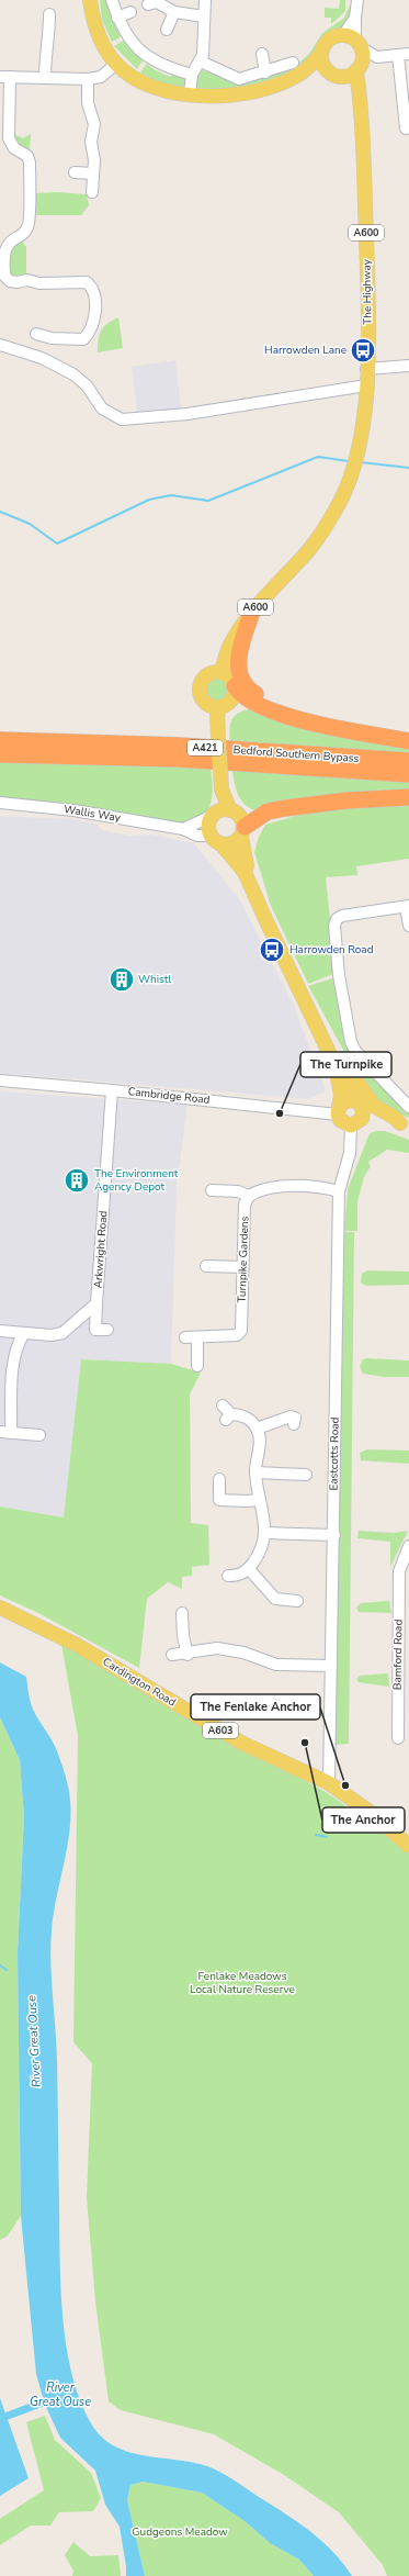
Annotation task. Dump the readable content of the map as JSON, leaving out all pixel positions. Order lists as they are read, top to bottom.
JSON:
{
  "streets": {
    "highway": ["A421", "Bedford Southern Bypass"],
    "main road": [
      "A600",
      "The Highway",
      "Cardington Road",
      "A603"
    ],
    "street": [
      "Wallis Way",
      "Cambridge Road",
      "Arkwright Road",
      "Turnpike Gardens",
      "Eastcotts Road",
      "Bamford Road"
    ]
  },
  "crossings": [
    ["A600", "The Highway"],
    ["Cambridge Road", "Arkwright Road"],
    ["Cambridge Road", "Eastcotts Road"],
    ["Eastcotts Road", "Cardington Road"]
  ],
  "water": ["River Great Ouse"],
  "parks": ["Fenlake Meadows Local Nature Reserve", "Gudgeons Meadow"],
  "places": {
    "bus stop": ["Harrowden Lane", "Harrowden Road"],
    "building": ["Whistl", "The Environment Agency Depot"],
    "other": ["The Turnpike", "The Anchor", "The Fenlake Anchor"]
  }
}
